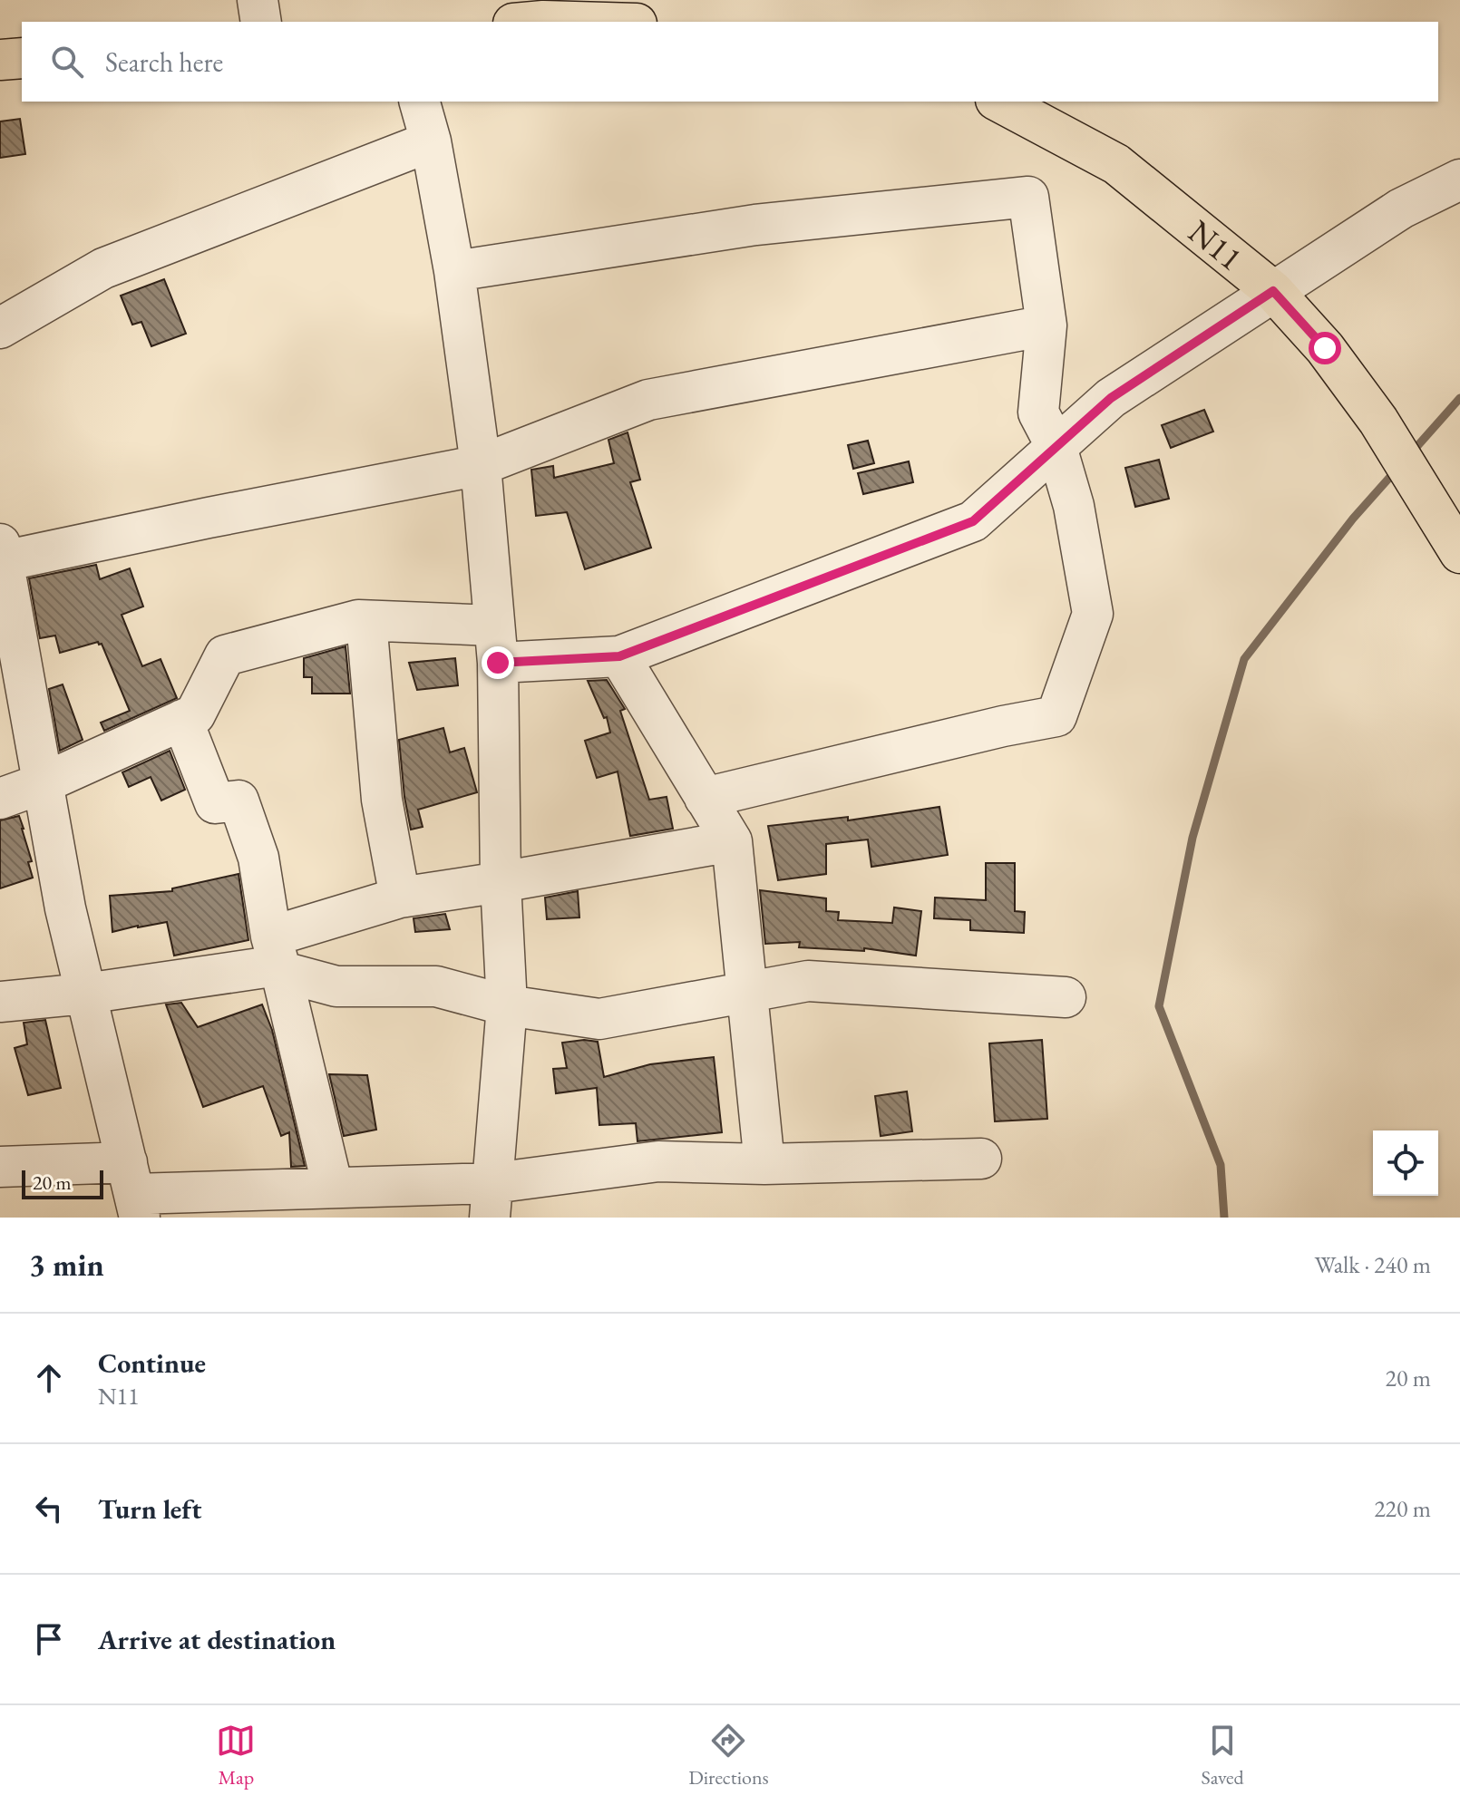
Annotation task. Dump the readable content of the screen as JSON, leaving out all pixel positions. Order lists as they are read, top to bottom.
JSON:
{
  "streets": {
    "main road": ["N11"]
  },
  "scale_bar": "20 m",
  "page": {
    "search": "Search here",
    "scale": "20 m",
    "heading": ["3 min", "Walk · 240 m"],
    "list": [
      ["Continue", "N11", "20 m"],
      ["Turn left", "220 m"],
      "Arrive at destination"
    ],
    "nav": ["Map", "Directions", "Saved"]
  }
}
